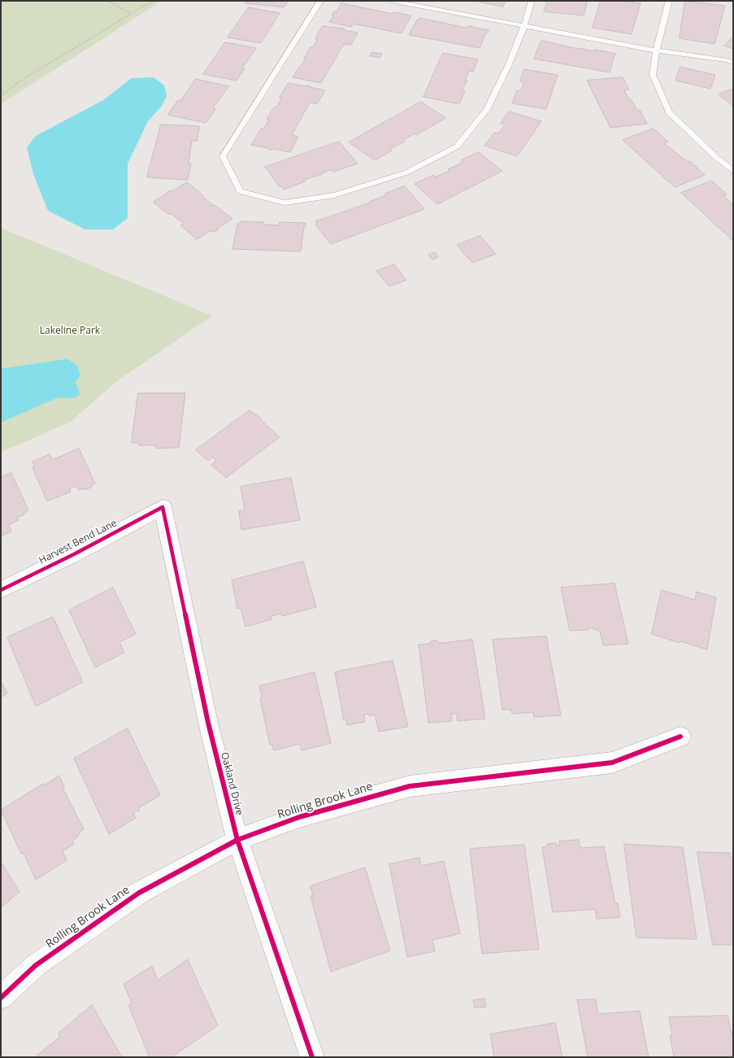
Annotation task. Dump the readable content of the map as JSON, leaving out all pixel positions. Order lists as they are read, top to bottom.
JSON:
{
  "streets": {
    "street": ["Harvest Bend Lane", "Oakland Drive", "Rolling Brook Lane"]
  },
  "crossings": [
    ["Harvest Bend Lane", "Oakland Drive"],
    ["Oakland Drive", "Rolling Brook Lane"]
  ],
  "parks": ["Lakeline Park"]
}
